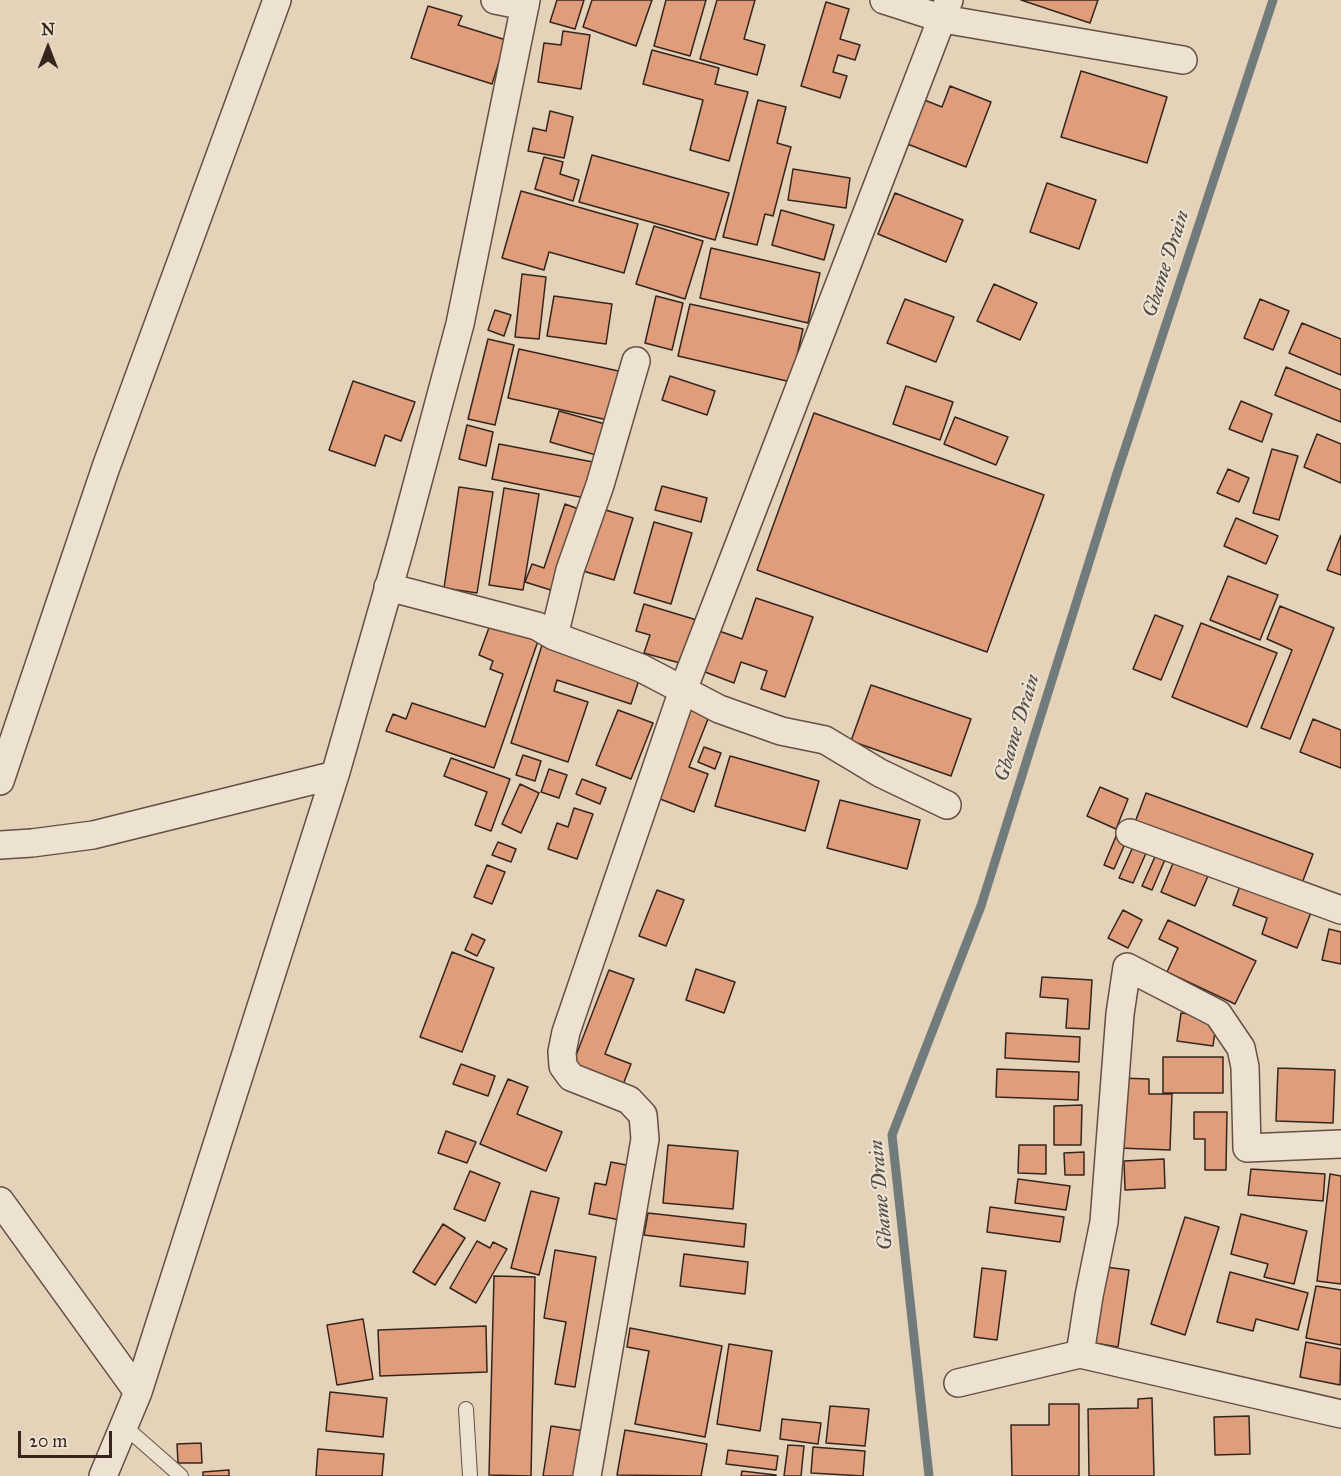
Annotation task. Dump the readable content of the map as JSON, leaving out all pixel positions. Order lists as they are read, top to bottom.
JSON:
{
  "water": ["Gbame Drain"],
  "scale_bar": "20 m",
  "north": "top"
}
